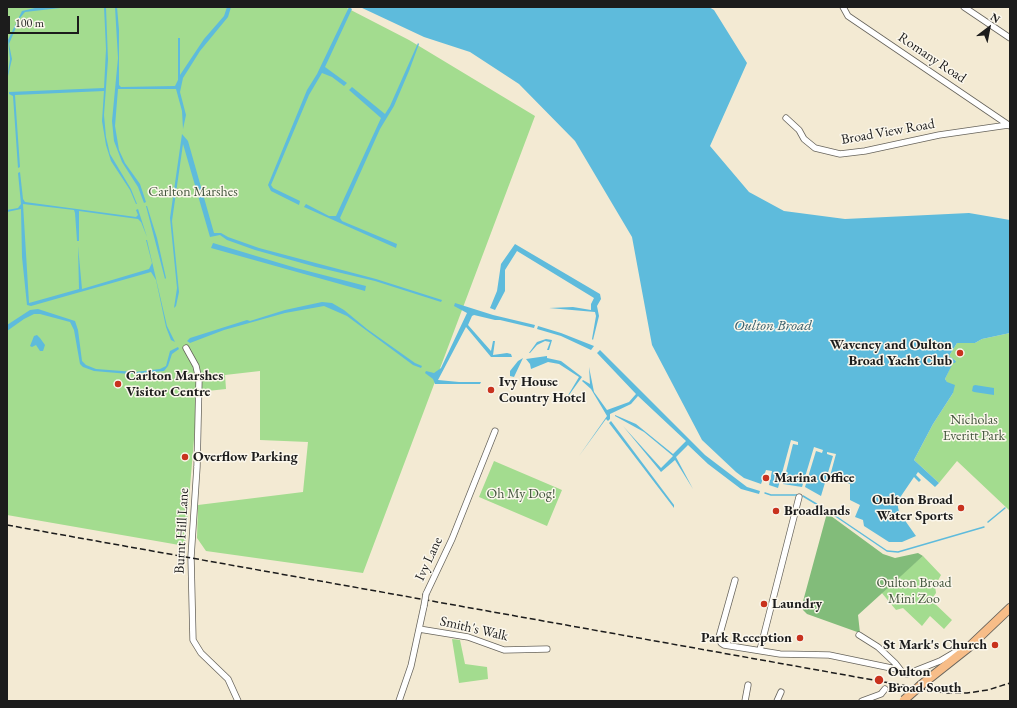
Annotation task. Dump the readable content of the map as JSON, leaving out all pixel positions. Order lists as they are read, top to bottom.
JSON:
{
  "streets": {
    "street": [
      "Romany Road",
      "Broad View Road",
      "Burnt Hill Lane",
      "Ivy Lane",
      "Smith's Walk"
    ]
  },
  "crossings": [
    ["Romany Road", "Broad View Road"],
    ["Ivy Lane", "Smith's Walk"]
  ],
  "water": ["Oulton Broad"],
  "parks": [
    "Carlton Marshes",
    "Nicholas Everitt Park",
    "Oh My Dog!",
    "Oulton Broad Mini Zoo"
  ],
  "places": [
    "Waveney and Oulton Broad Yacht Club",
    "Carlton Marshes Visitor Centre",
    "Ivy House Country Hotel",
    "Overflow Parking",
    "Marina Office",
    "Oulton Broad Water Sports",
    "Broadlands",
    "Laundry",
    "Park Reception",
    "St Mark's Church",
    "Oulton Broad South"
  ],
  "scale_bar": "100 m",
  "north": "top right"
}
